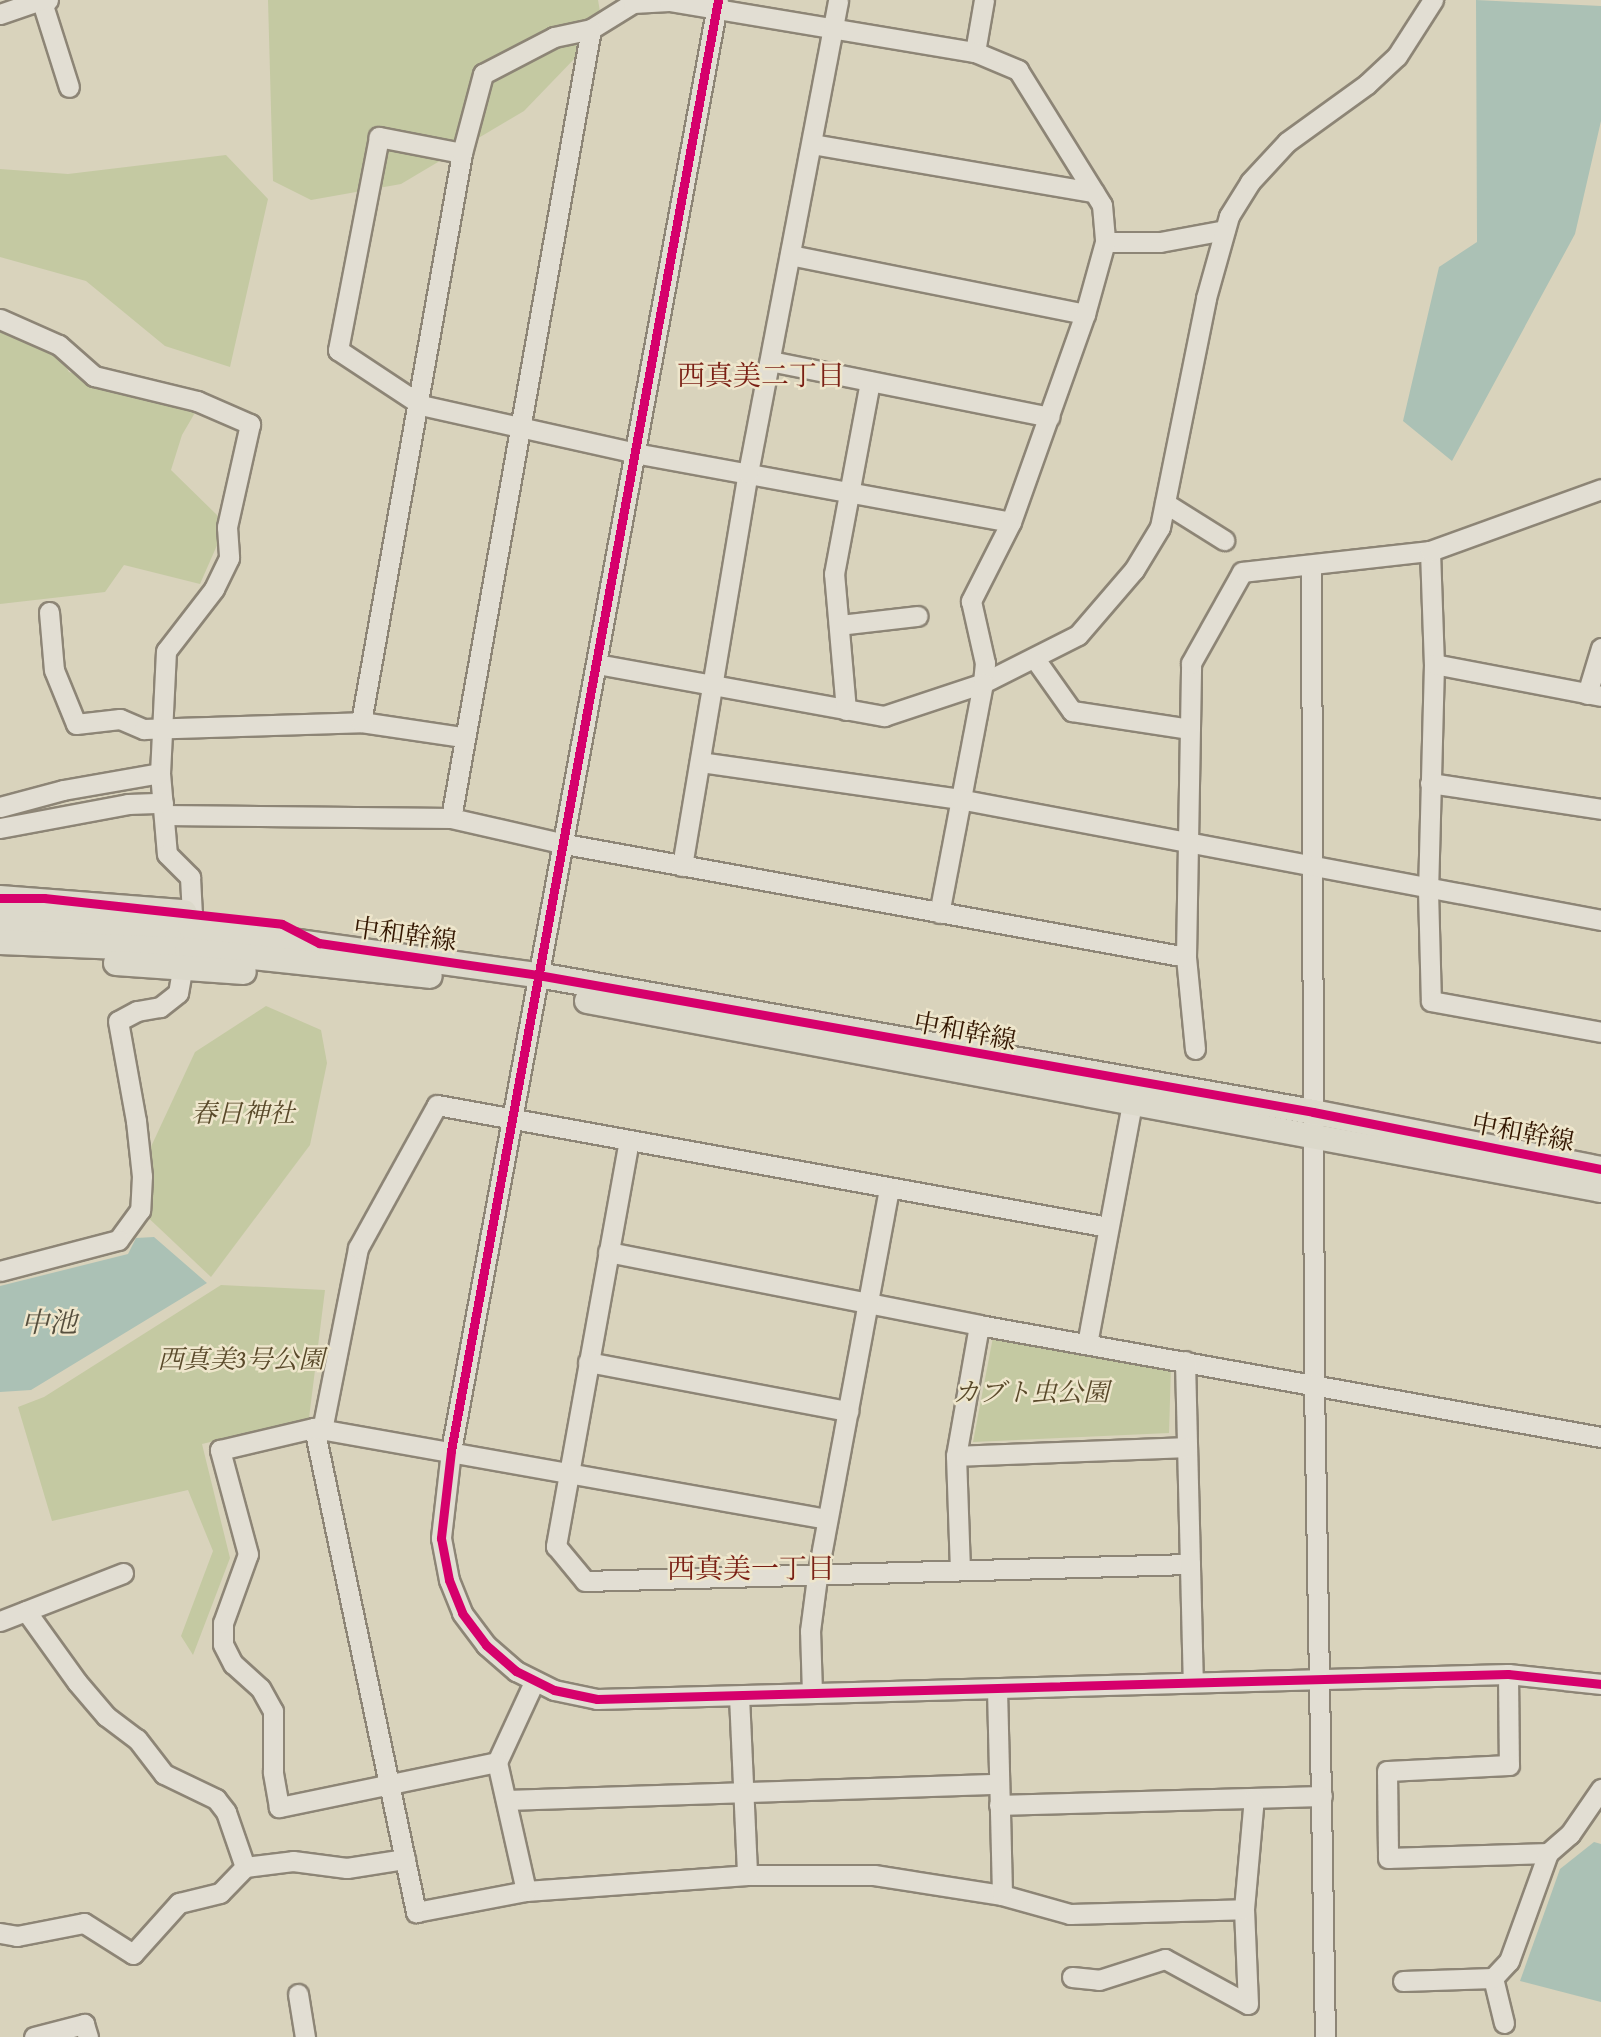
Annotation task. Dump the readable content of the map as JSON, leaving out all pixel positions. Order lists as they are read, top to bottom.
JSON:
{
  "streets": {
    "main road": ["中和幹線"]
  },
  "districts": ["西真美二丁目", "西真美一丁目"],
  "water": ["中池"],
  "parks": ["春日神社", "西真美3号公園", "カブト虫公園"]
}
